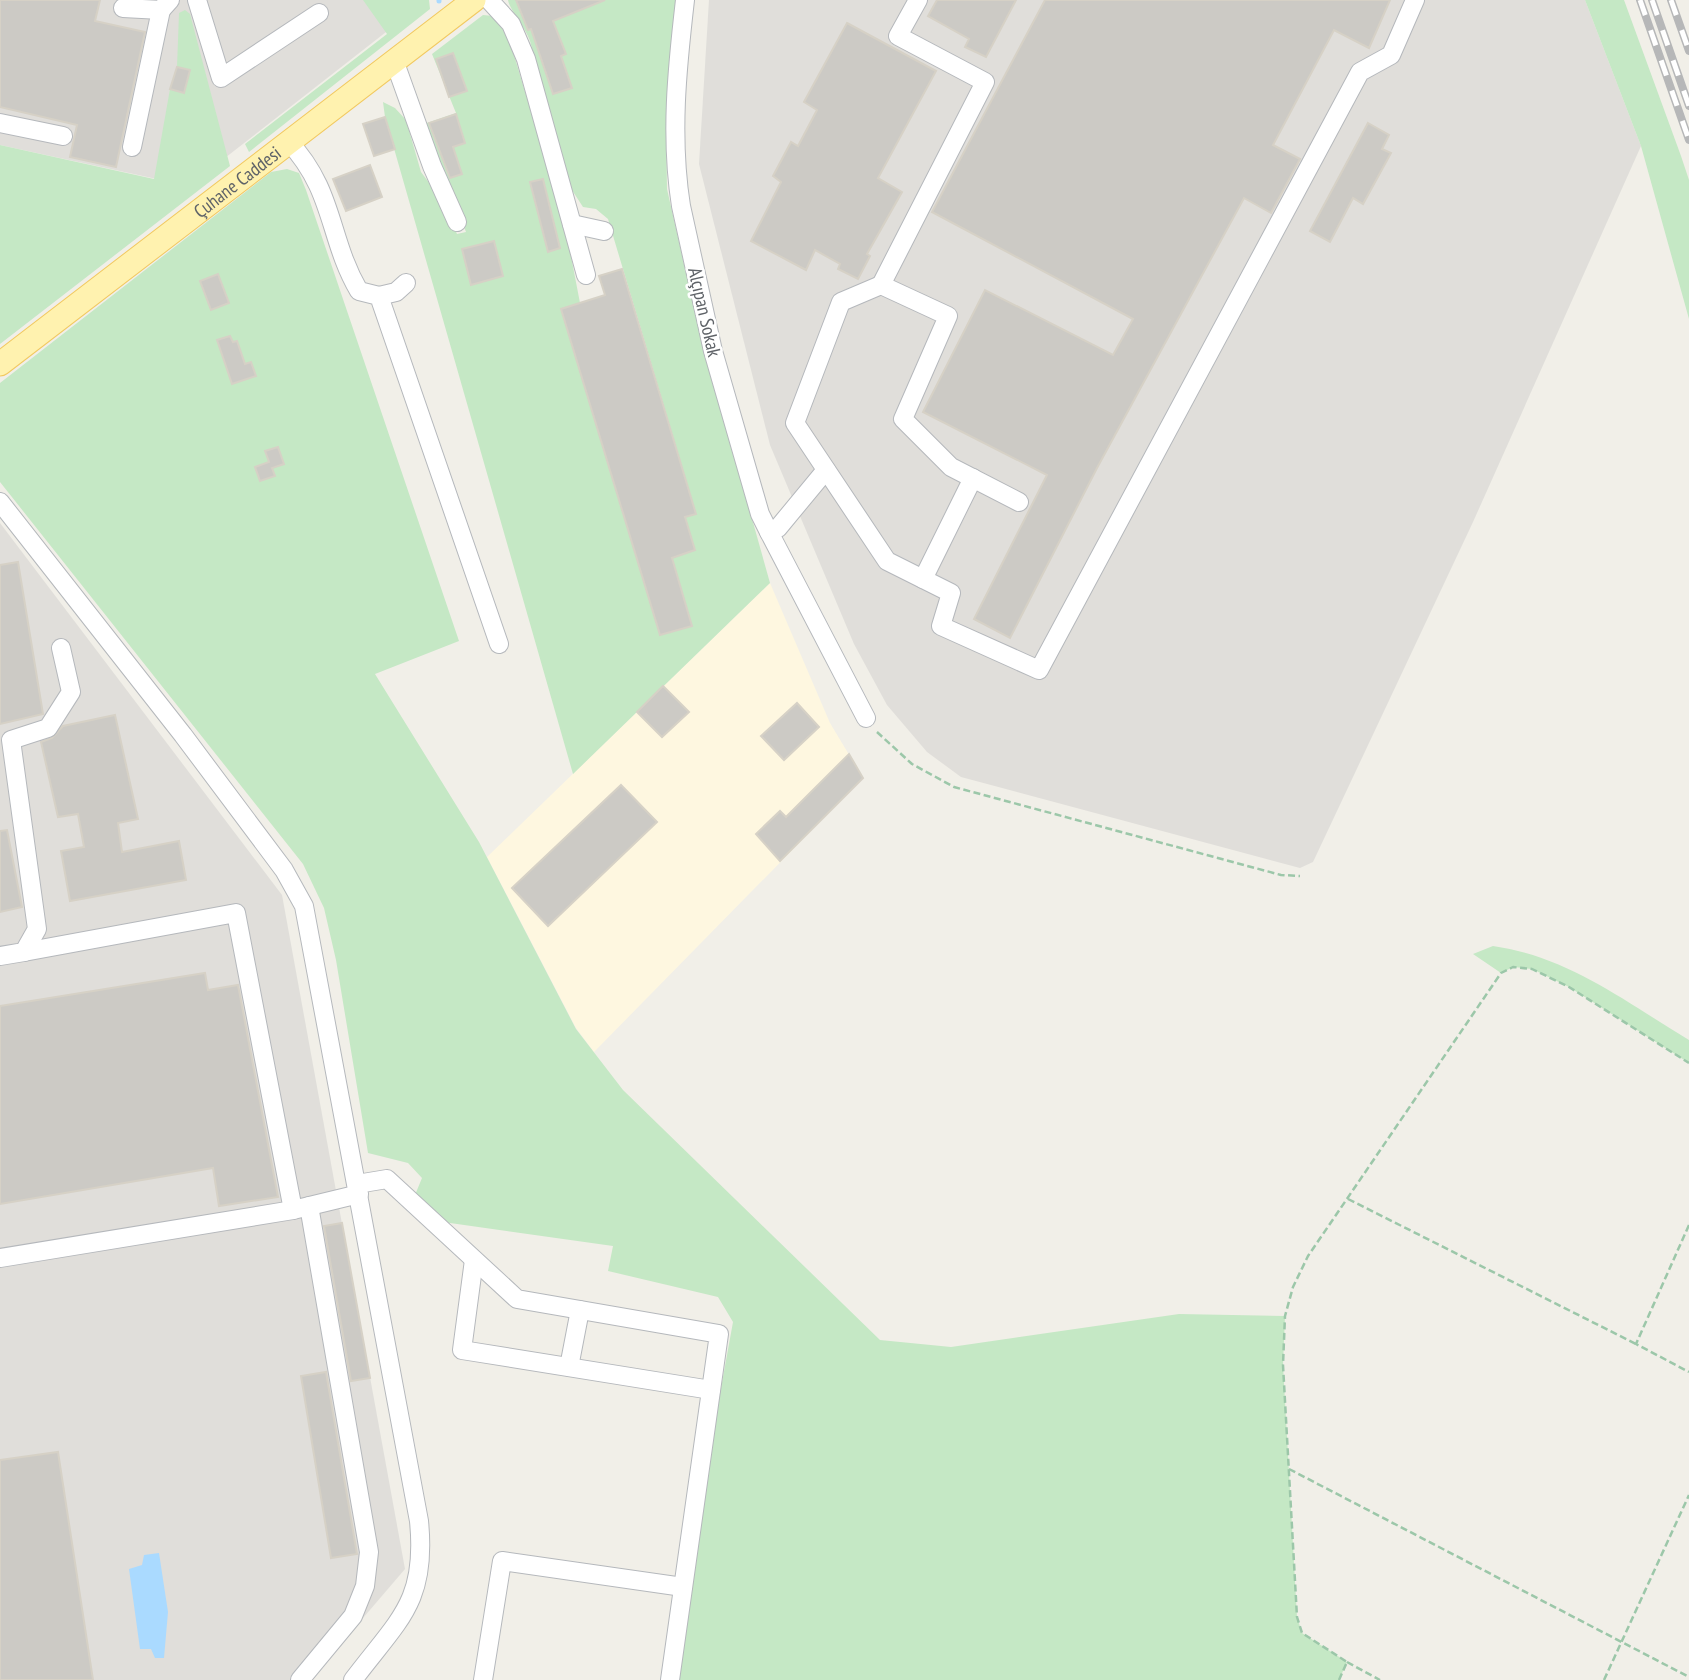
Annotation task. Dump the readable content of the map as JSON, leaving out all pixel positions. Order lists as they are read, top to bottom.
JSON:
{
  "streets": {
    "main road": ["Çuhane Caddesi"],
    "street": ["Alçıpan Sokak"]
  }
}
